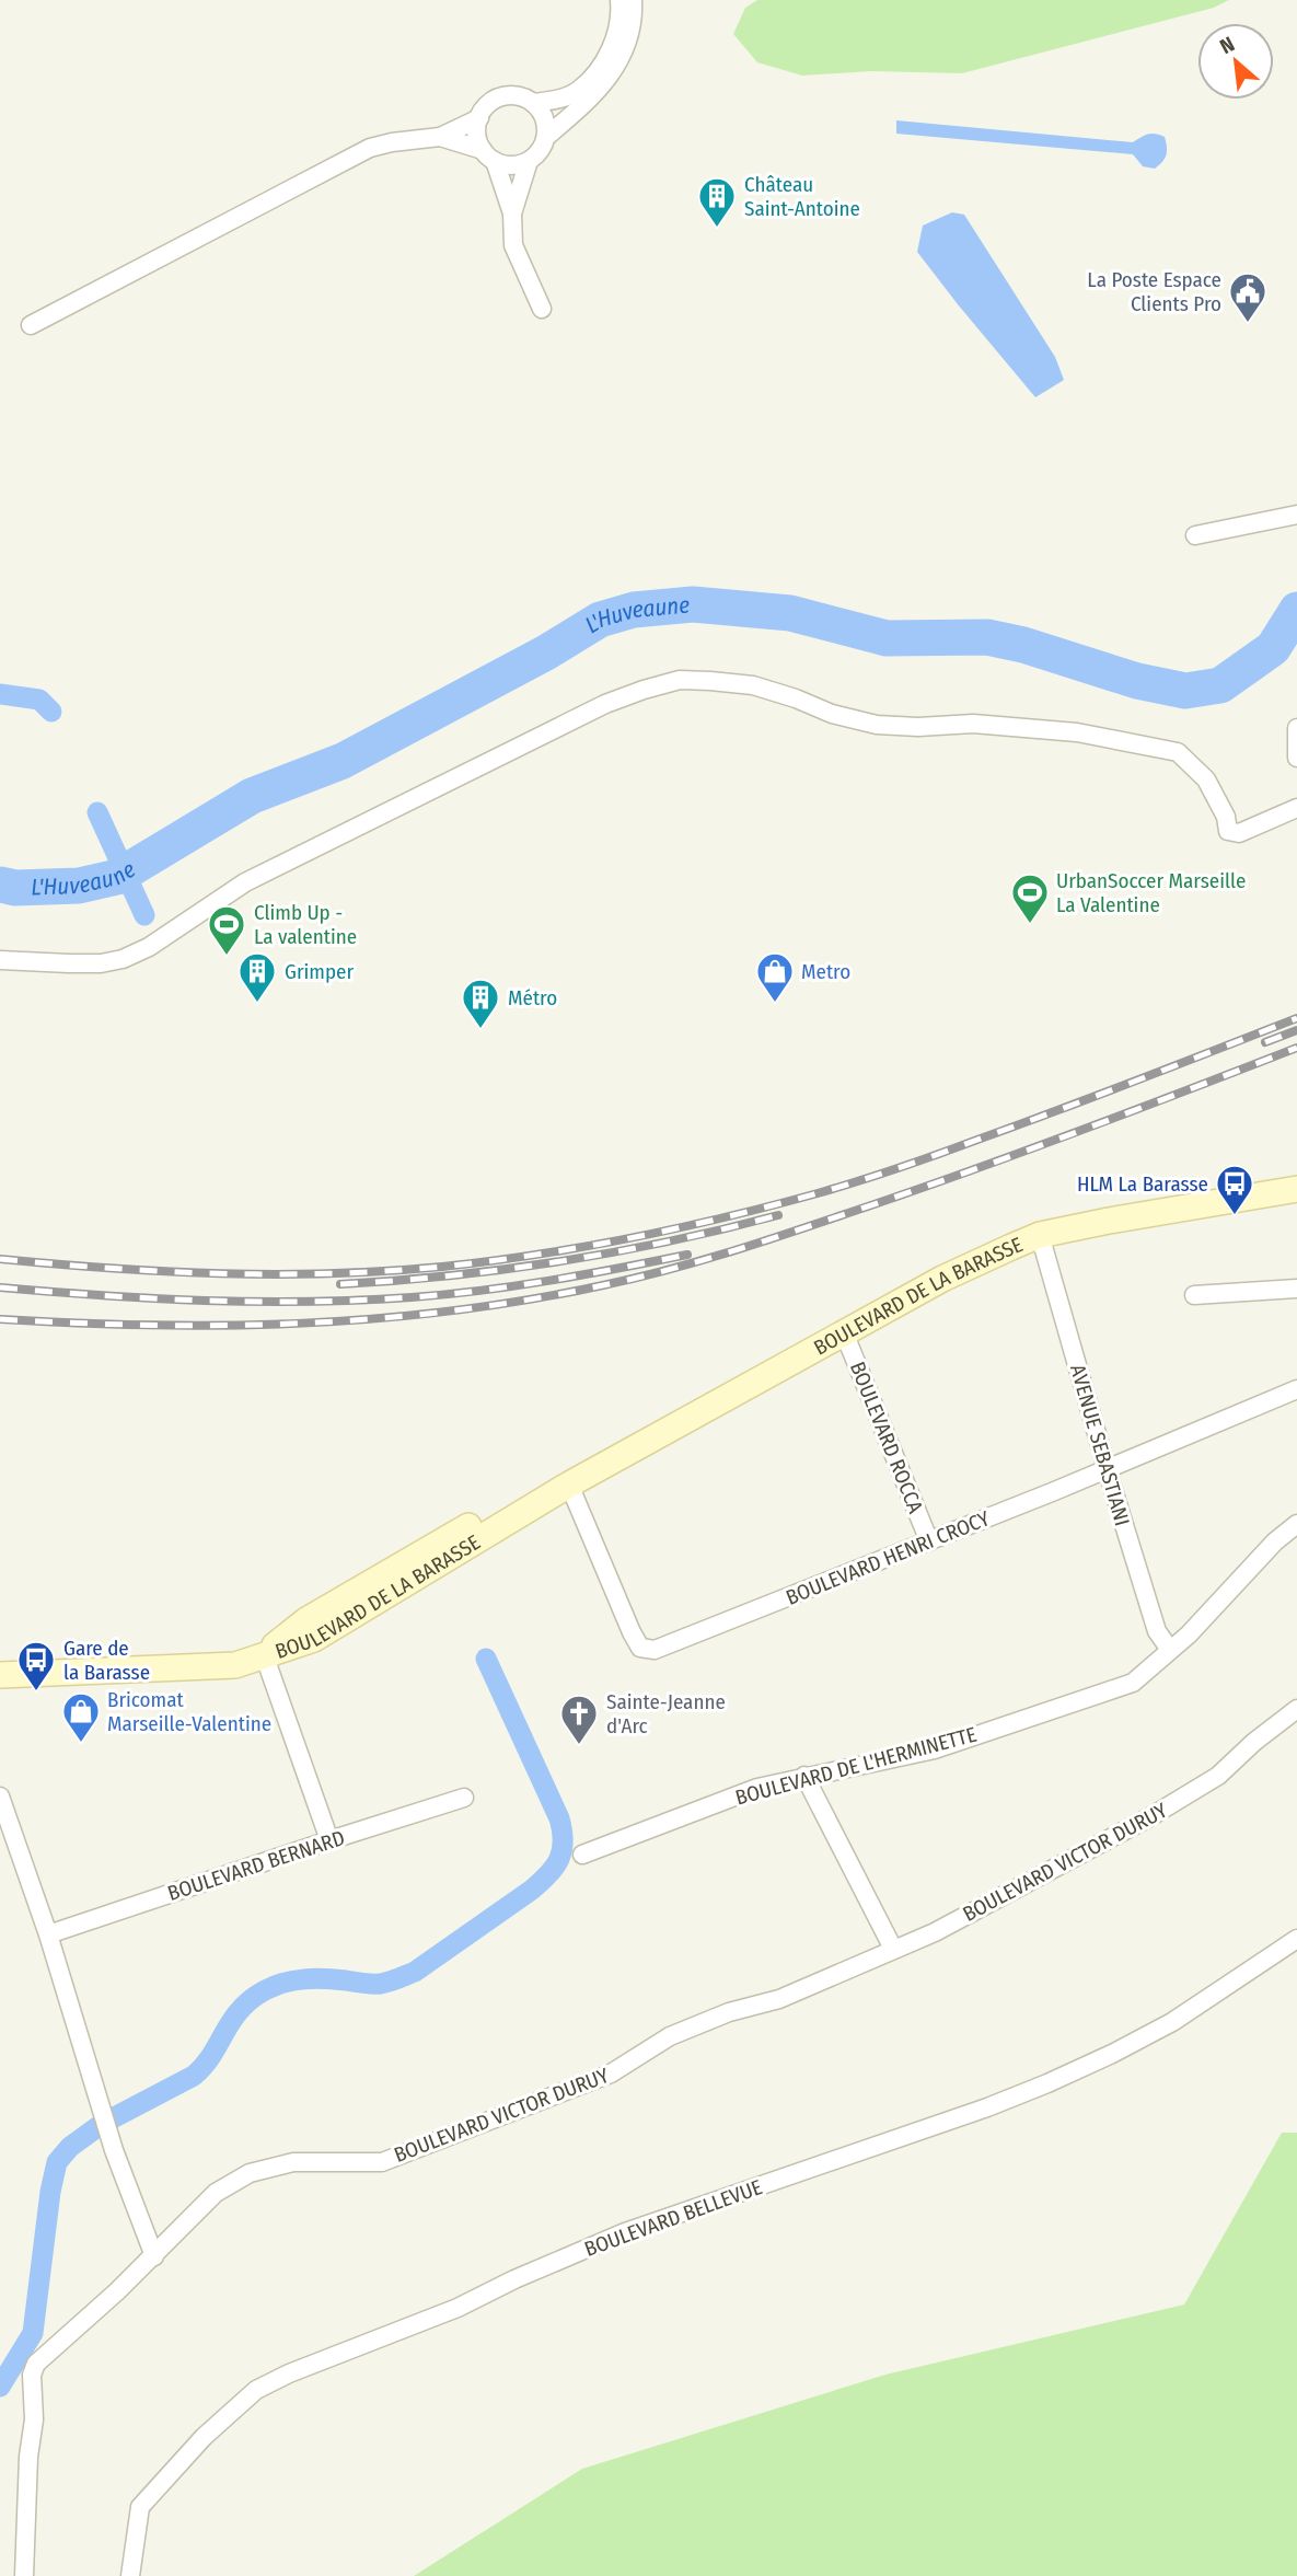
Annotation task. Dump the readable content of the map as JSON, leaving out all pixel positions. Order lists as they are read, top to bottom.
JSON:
{
  "streets": {
    "main road": ["BOULEVARD DE LA BARASSE"],
    "street": [
      "BOULEVARD ROCCA",
      "AVENUE SEBASTIANI",
      "BOULEVARD HENRI CROCY",
      "BOULEVARD DE L'HERMINETTE",
      "BOULEVARD VICTOR DURUY",
      "BOULEVARD BERNARD",
      "BOULEVARD BELLEVUE"
    ]
  },
  "crossings": [
    ["BOULEVARD DE LA BARASSE", "BOULEVARD ROCCA"],
    ["BOULEVARD DE LA BARASSE", "AVENUE SEBASTIANI"],
    ["BOULEVARD DE LA BARASSE", "BOULEVARD HENRI CROCY"],
    ["BOULEVARD ROCCA", "BOULEVARD HENRI CROCY"],
    ["AVENUE SEBASTIANI", "BOULEVARD HENRI CROCY"],
    ["AVENUE SEBASTIANI", "BOULEVARD DE L'HERMINETTE"]
  ],
  "water": ["L'Huveaune"],
  "places": {
    "building": ["Château Saint-Antoine", "Grimper", "Métro"],
    "public building": ["La Poste Espace Clients Pro"],
    "sports": ["UrbanSoccer Marseille La Valentine", "Climb Up - La valentine"],
    "shop": ["Metro", "Bricomat Marseille-Valentine"],
    "bus stop": ["HLM La Barasse", "Gare de la Barasse"],
    "church": ["Sainte-Jeanne d'Arc"]
  },
  "north": "top left"
}
